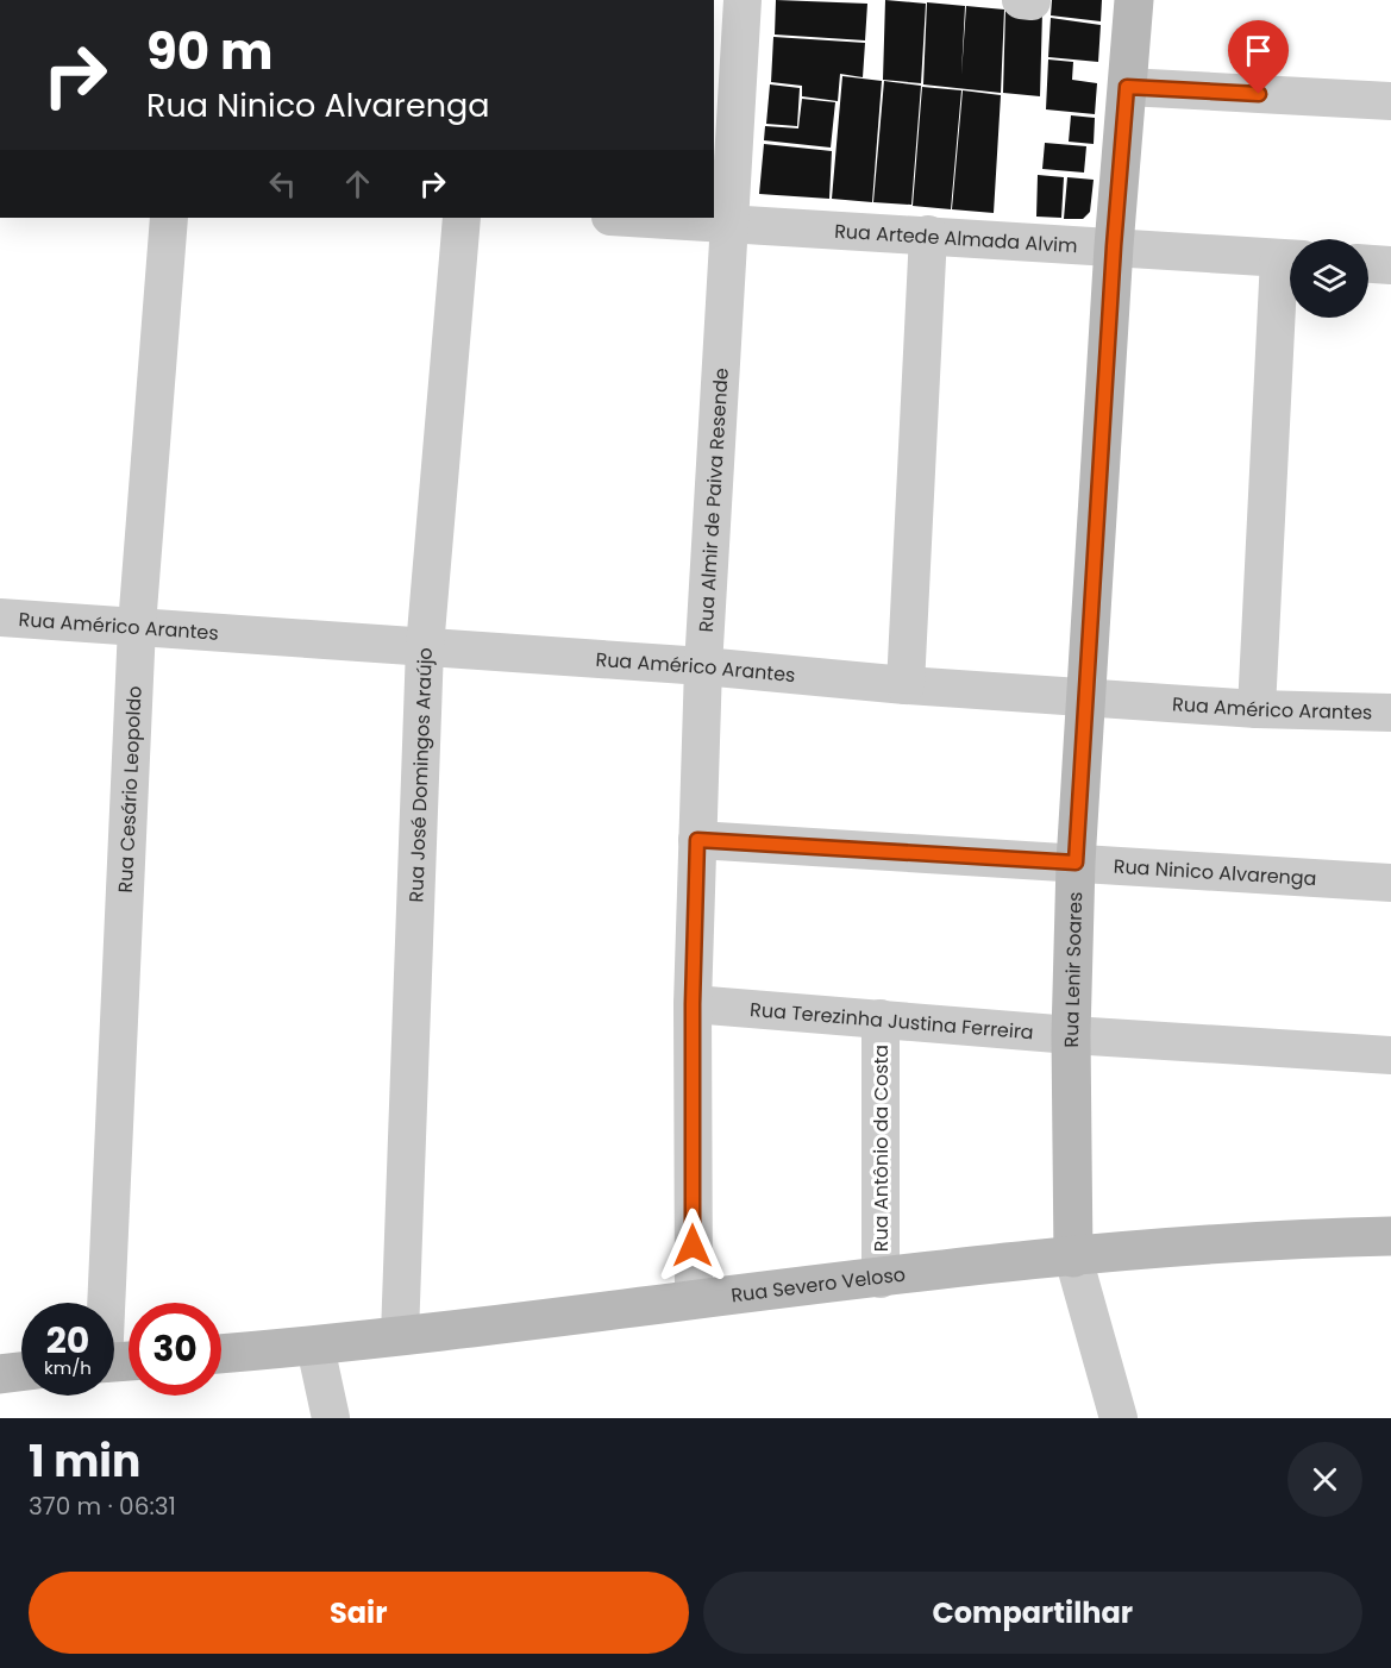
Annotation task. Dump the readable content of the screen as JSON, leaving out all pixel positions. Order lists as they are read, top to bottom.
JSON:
{
  "streets": {
    "street": [
      "Rua Artede Almada Alvim",
      "Rua Almir de Paiva Resende",
      "Rua Américo Arantes",
      "Rua José Domingos Araújo",
      "Rua Cesário Leopoldo",
      "Rua Ninico Alvarenga",
      "Rua Lenir Soares",
      "Rua Terezinha Justina Ferreira",
      "Rua Antônio da Costa",
      "Rua Severo Veloso"
    ]
  },
  "crossings": [
    ["Rua Artede Almada Alvim", "Rua Almir de Paiva Resende"],
    ["Rua Artede Almada Alvim", "Rua Lenir Soares"],
    ["Rua Almir de Paiva Resende", "Rua Américo Arantes"],
    ["Rua Almir de Paiva Resende", "Rua Ninico Alvarenga"],
    ["Rua Almir de Paiva Resende", "Rua Terezinha Justina Ferreira"],
    ["Rua Almir de Paiva Resende", "Rua Severo Veloso"],
    ["Rua Américo Arantes", "Rua José Domingos Araújo"],
    ["Rua Américo Arantes", "Rua Cesário Leopoldo"],
    ["Rua Américo Arantes", "Rua Lenir Soares"],
    ["Rua José Domingos Araújo", "Rua Severo Veloso"],
    ["Rua Ninico Alvarenga", "Rua Lenir Soares"],
    ["Rua Lenir Soares", "Rua Terezinha Justina Ferreira"],
    ["Rua Lenir Soares", "Rua Severo Veloso"],
    ["Rua Terezinha Justina Ferreira", "Rua Antônio da Costa"],
    ["Rua Antônio da Costa", "Rua Severo Veloso"]
  ],
  "page": {
    "turn": ["90 m", "Rua Ninico Alvarenga"],
    "speed": "20 km/h",
    "limit": "30",
    "heading": ["1 min", "370 m · 06:31"],
    "buttons": ["Sair", "Compartilhar"]
  }
}
